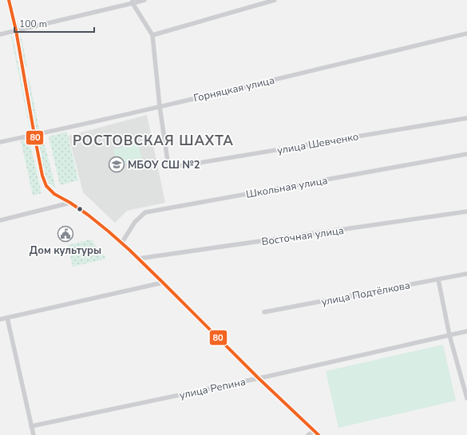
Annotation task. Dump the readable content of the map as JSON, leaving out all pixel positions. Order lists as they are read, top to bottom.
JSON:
{
  "streets": {
    "street": [
      "Горняцкая улица",
      "улица Шевченко",
      "Школьная улица",
      "Восточная улица",
      "улица Подтёлкова",
      "улица Репина"
    ]
  },
  "crossings": [
    ["Горняцкая улица", "улица Шевченко"]
  ],
  "districts": ["РОСТОВСКАЯ ШАХТА"],
  "places": {
    "school or university": ["МБОУ СШ №2"],
    "public building": ["Дом культуры"]
  },
  "lines": ["transit line 80"],
  "scale_bar": "100 m"
}
